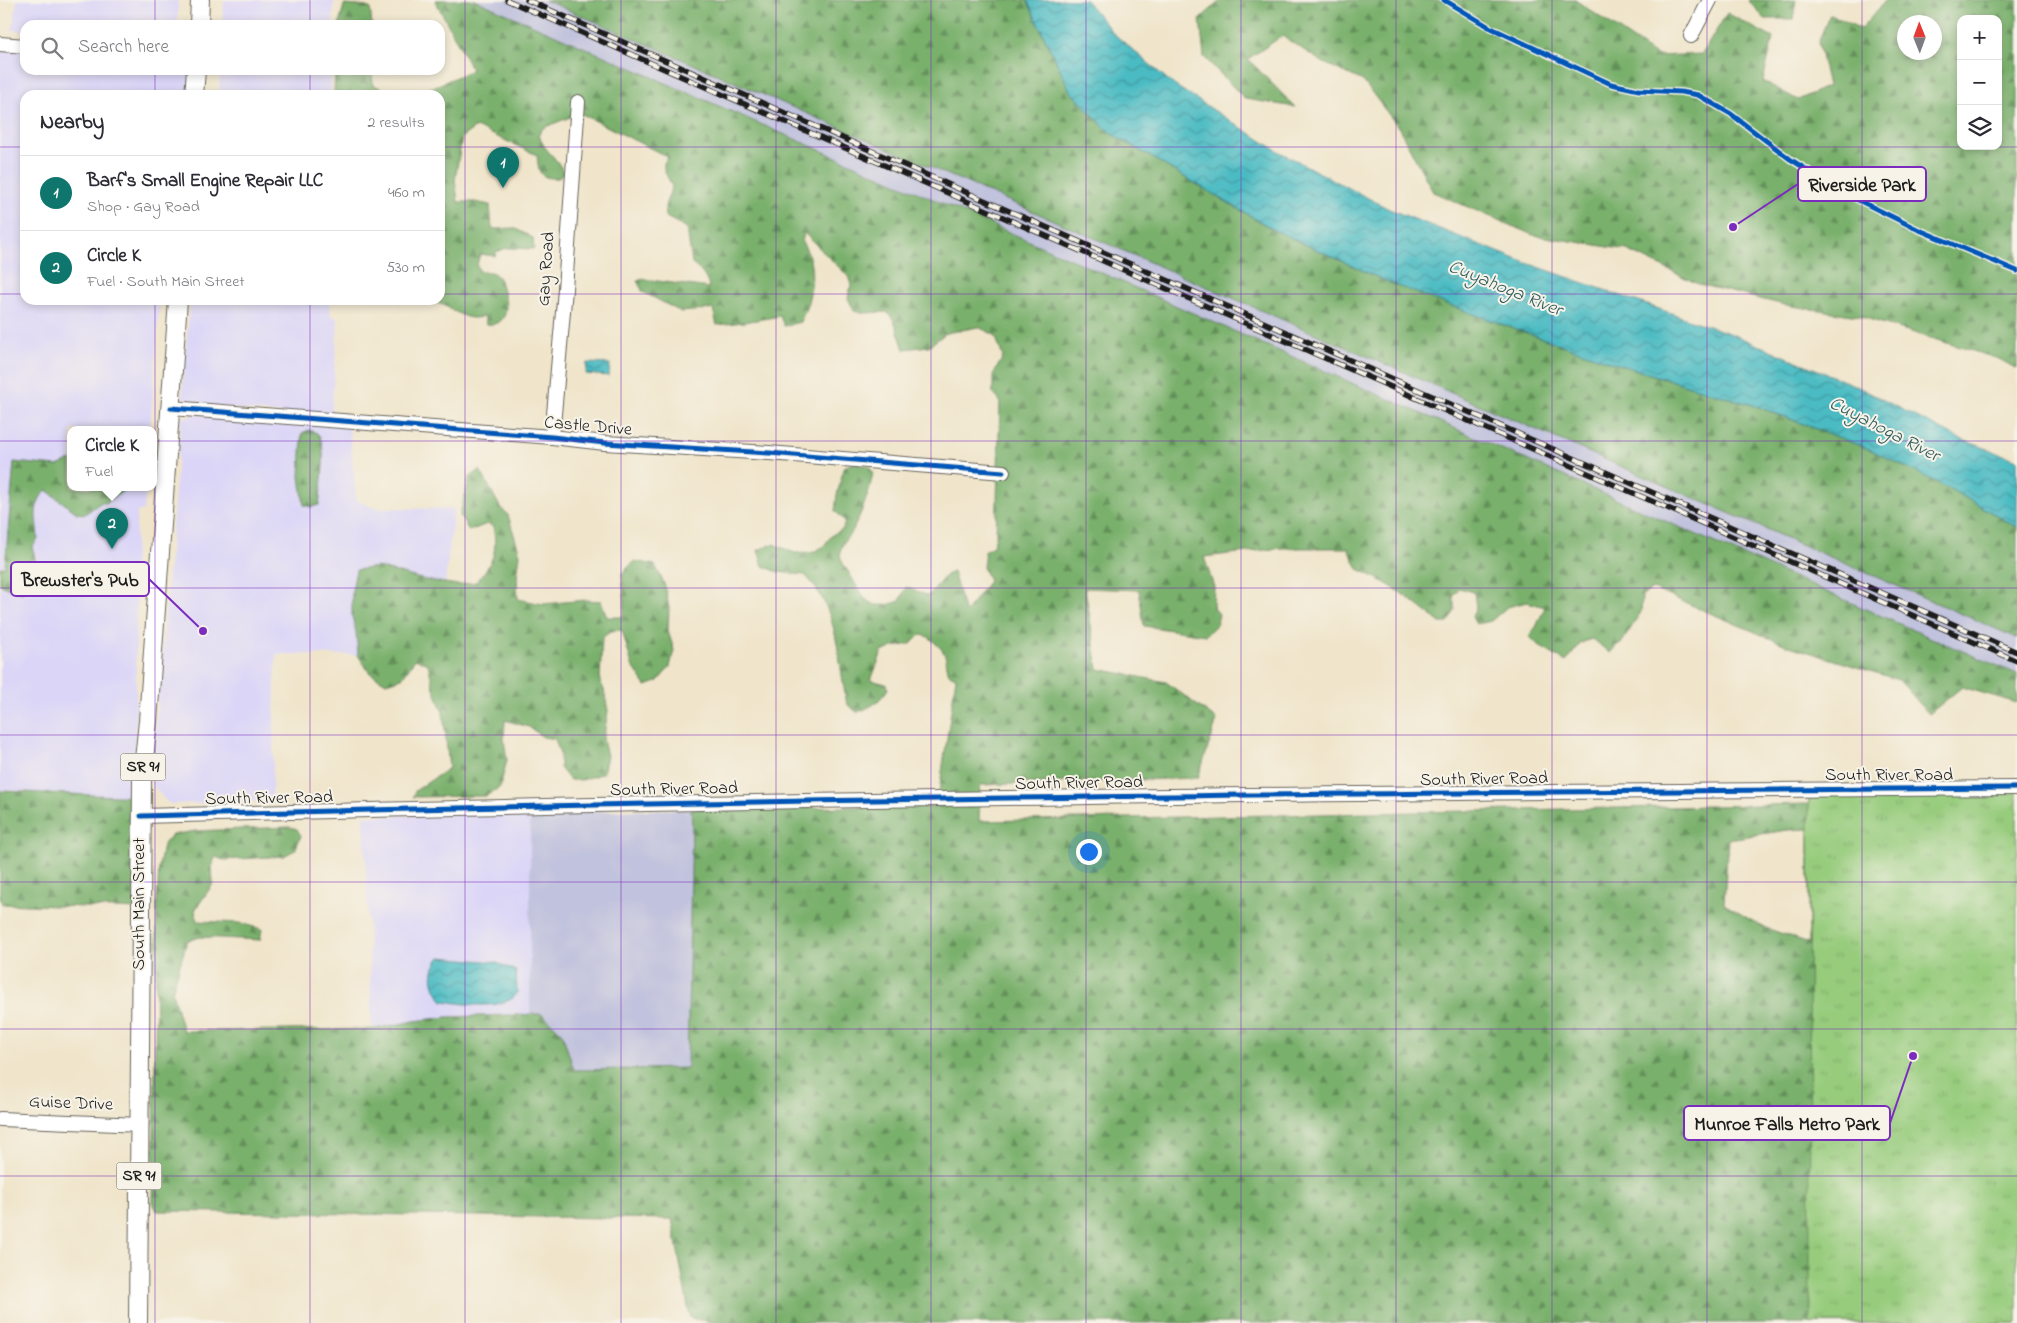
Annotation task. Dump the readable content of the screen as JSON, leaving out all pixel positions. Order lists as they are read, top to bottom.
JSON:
{
  "streets": {
    "main road": ["SR 91", "South Main Street"],
    "street": [
      "Gay Road",
      "Castle Drive",
      "South River Road",
      "Guise Drive"
    ]
  },
  "crossings": [
    ["Gay Road", "Castle Drive"],
    ["Castle Drive", "South Main Street"],
    ["SR 91", "South Main Street"],
    ["SR 91", "Guise Drive"],
    ["South River Road", "South Main Street"],
    ["South Main Street", "Guise Drive"]
  ],
  "water": ["Cuyahoga River"],
  "places": ["Riverside Park", "Brewster's Pub", "Munroe Falls Metro Park"],
  "north": "top",
  "page": {
    "map_buttons": ["+", "−"],
    "search": "Search here",
    "heading": ["Nearby", "2 results"],
    "pins": ["1", "2"],
    "list": [
      {
        "mark": "1",
        "name": "Barf's Small Engine Repair LLC",
        "note": "Shop · Gay Road",
        "value": "460 m"
      },
      {
        "mark": "2",
        "name": "Circle K",
        "note": "Fuel · South Main Street",
        "value": "530 m"
      }
    ],
    "popup": ["Circle K", "Fuel"]
  }
}
